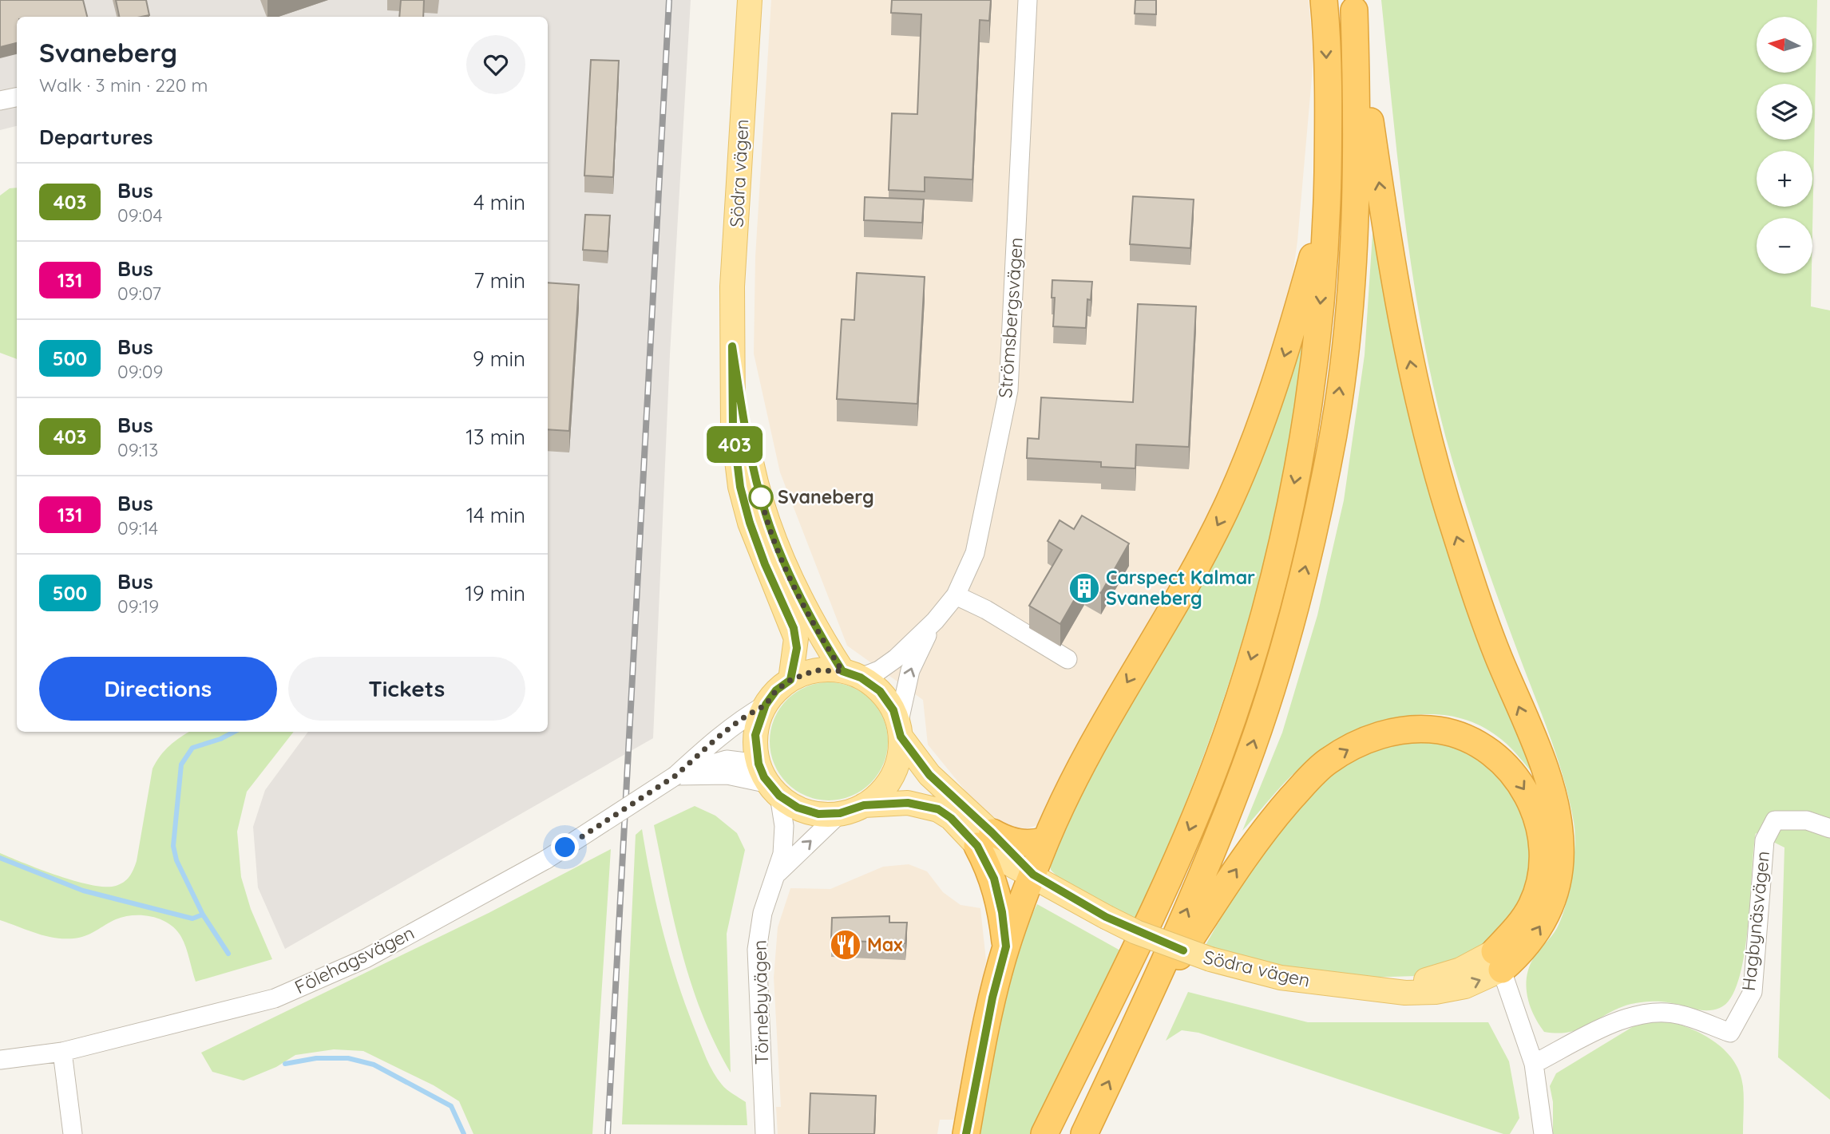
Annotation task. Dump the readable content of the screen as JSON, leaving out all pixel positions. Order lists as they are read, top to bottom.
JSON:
{
  "streets": {
    "main road": ["Södra vägen"],
    "street": [
      "Strömsbergsvägen",
      "Hagbynäsvägen",
      "Fölehagsvägen",
      "Törnebyvägen"
    ]
  },
  "crossings": [
    ["Södra vägen", "Strömsbergsvägen"],
    ["Södra vägen", "Fölehagsvägen"],
    ["Södra vägen", "Törnebyvägen"],
    ["Strömsbergsvägen", "Fölehagsvägen"],
    ["Strömsbergsvägen", "Törnebyvägen"],
    ["Fölehagsvägen", "Törnebyvägen"]
  ],
  "places": {
    "other": ["Svaneberg"],
    "building": ["Carspect Kalmar Svaneberg"],
    "restaurant": ["Max"]
  },
  "lines": ["bus line 403"],
  "north": "left",
  "page": {
    "on_map": "403",
    "map_buttons": ["+", "−"],
    "heading": [
      ["Svaneberg", "Walk · 3 min · 220 m"],
      "Departures"
    ],
    "list": [
      {
        "mark": "403",
        "name": "Bus",
        "note": "09:04",
        "value": "4 min"
      },
      {
        "mark": "131",
        "name": "Bus",
        "note": "09:07",
        "value": "7 min"
      },
      {
        "mark": "500",
        "name": "Bus",
        "note": "09:09",
        "value": "9 min"
      },
      {
        "mark": "403",
        "name": "Bus",
        "note": "09:13",
        "value": "13 min"
      },
      {
        "mark": "131",
        "name": "Bus",
        "note": "09:14",
        "value": "14 min"
      },
      {
        "mark": "500",
        "name": "Bus",
        "note": "09:19",
        "value": "19 min"
      }
    ],
    "buttons": ["Directions", "Tickets"]
  }
}
